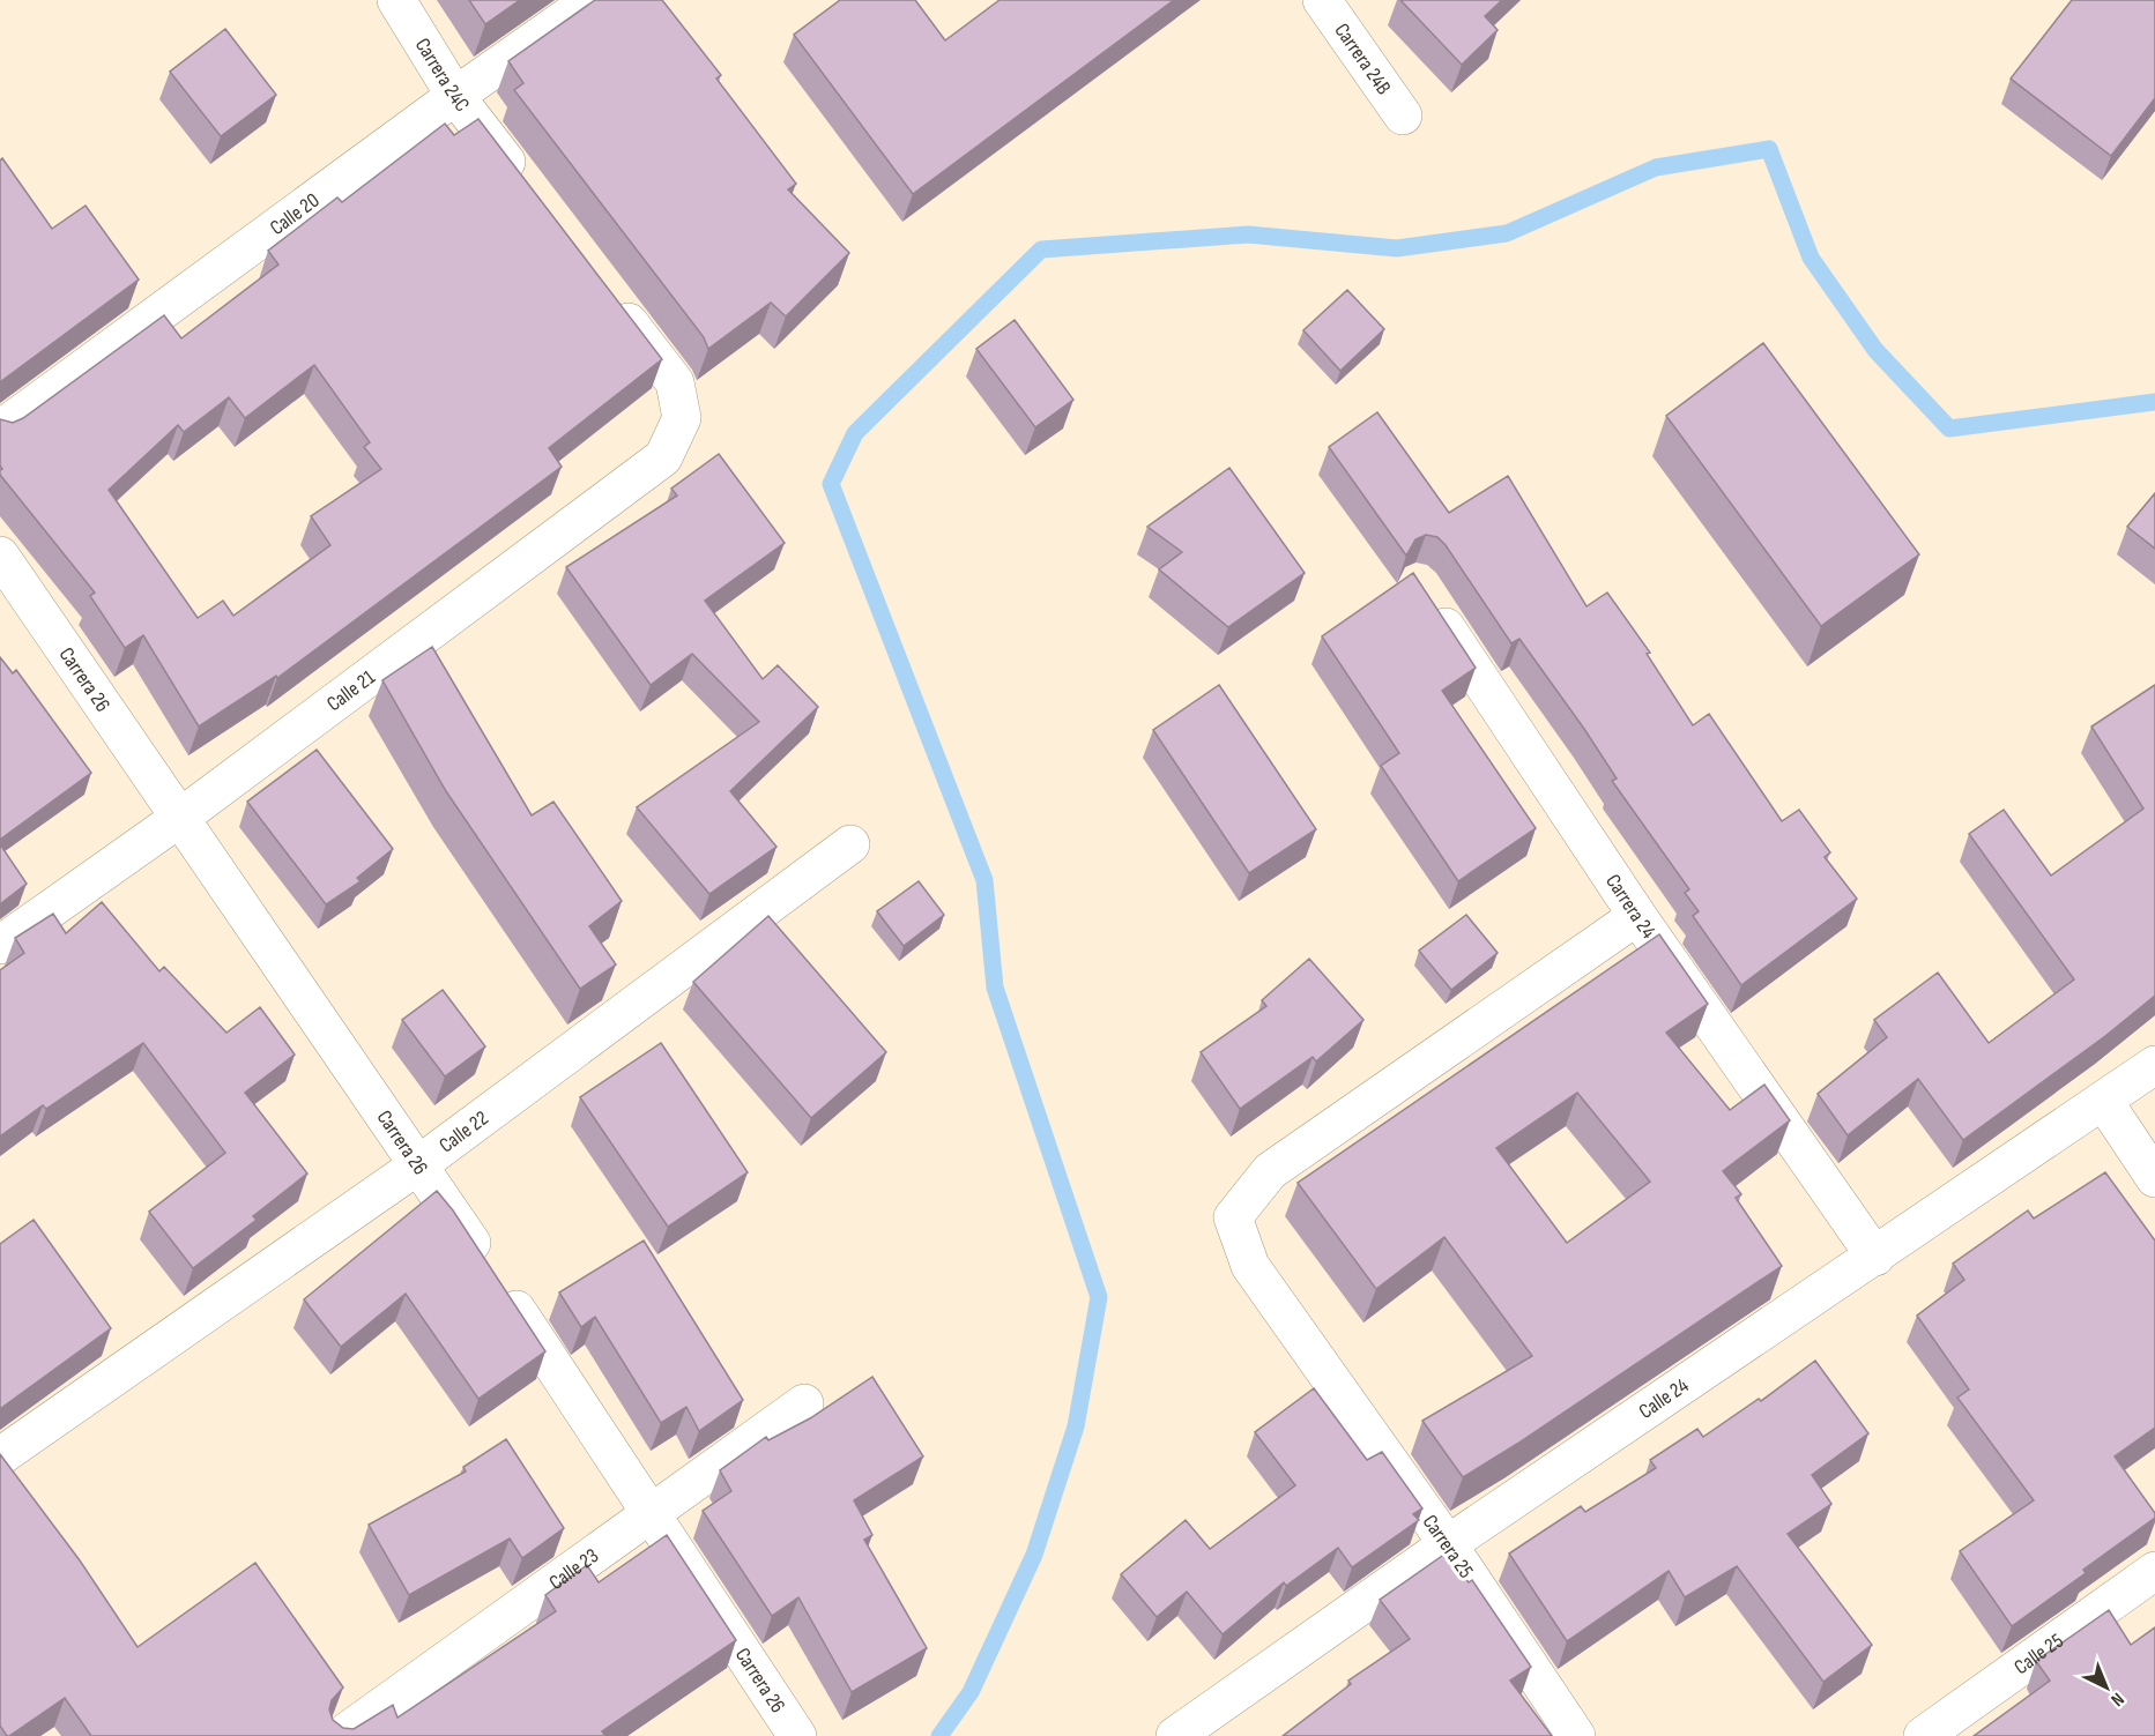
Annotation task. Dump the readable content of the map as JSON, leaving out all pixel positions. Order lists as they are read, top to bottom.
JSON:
{
  "streets": {
    "street": [
      "Carrera 24B",
      "Carrera 24C",
      "Calle 20",
      "Carrera 26",
      "Calle 21",
      "Carrera 24",
      "Calle 22",
      "Calle 24",
      "Carrera 25",
      "Calle 23",
      "Calle 25"
    ]
  },
  "crossings": [
    ["Carrera 24C", "Calle 20"],
    ["Carrera 26", "Calle 21"],
    ["Carrera 26", "Calle 22"],
    ["Carrera 26", "Calle 23"],
    ["Carrera 24", "Calle 24"],
    ["Carrera 24", "Carrera 25"],
    ["Calle 24", "Carrera 25"]
  ],
  "north": "bottom right"
}
